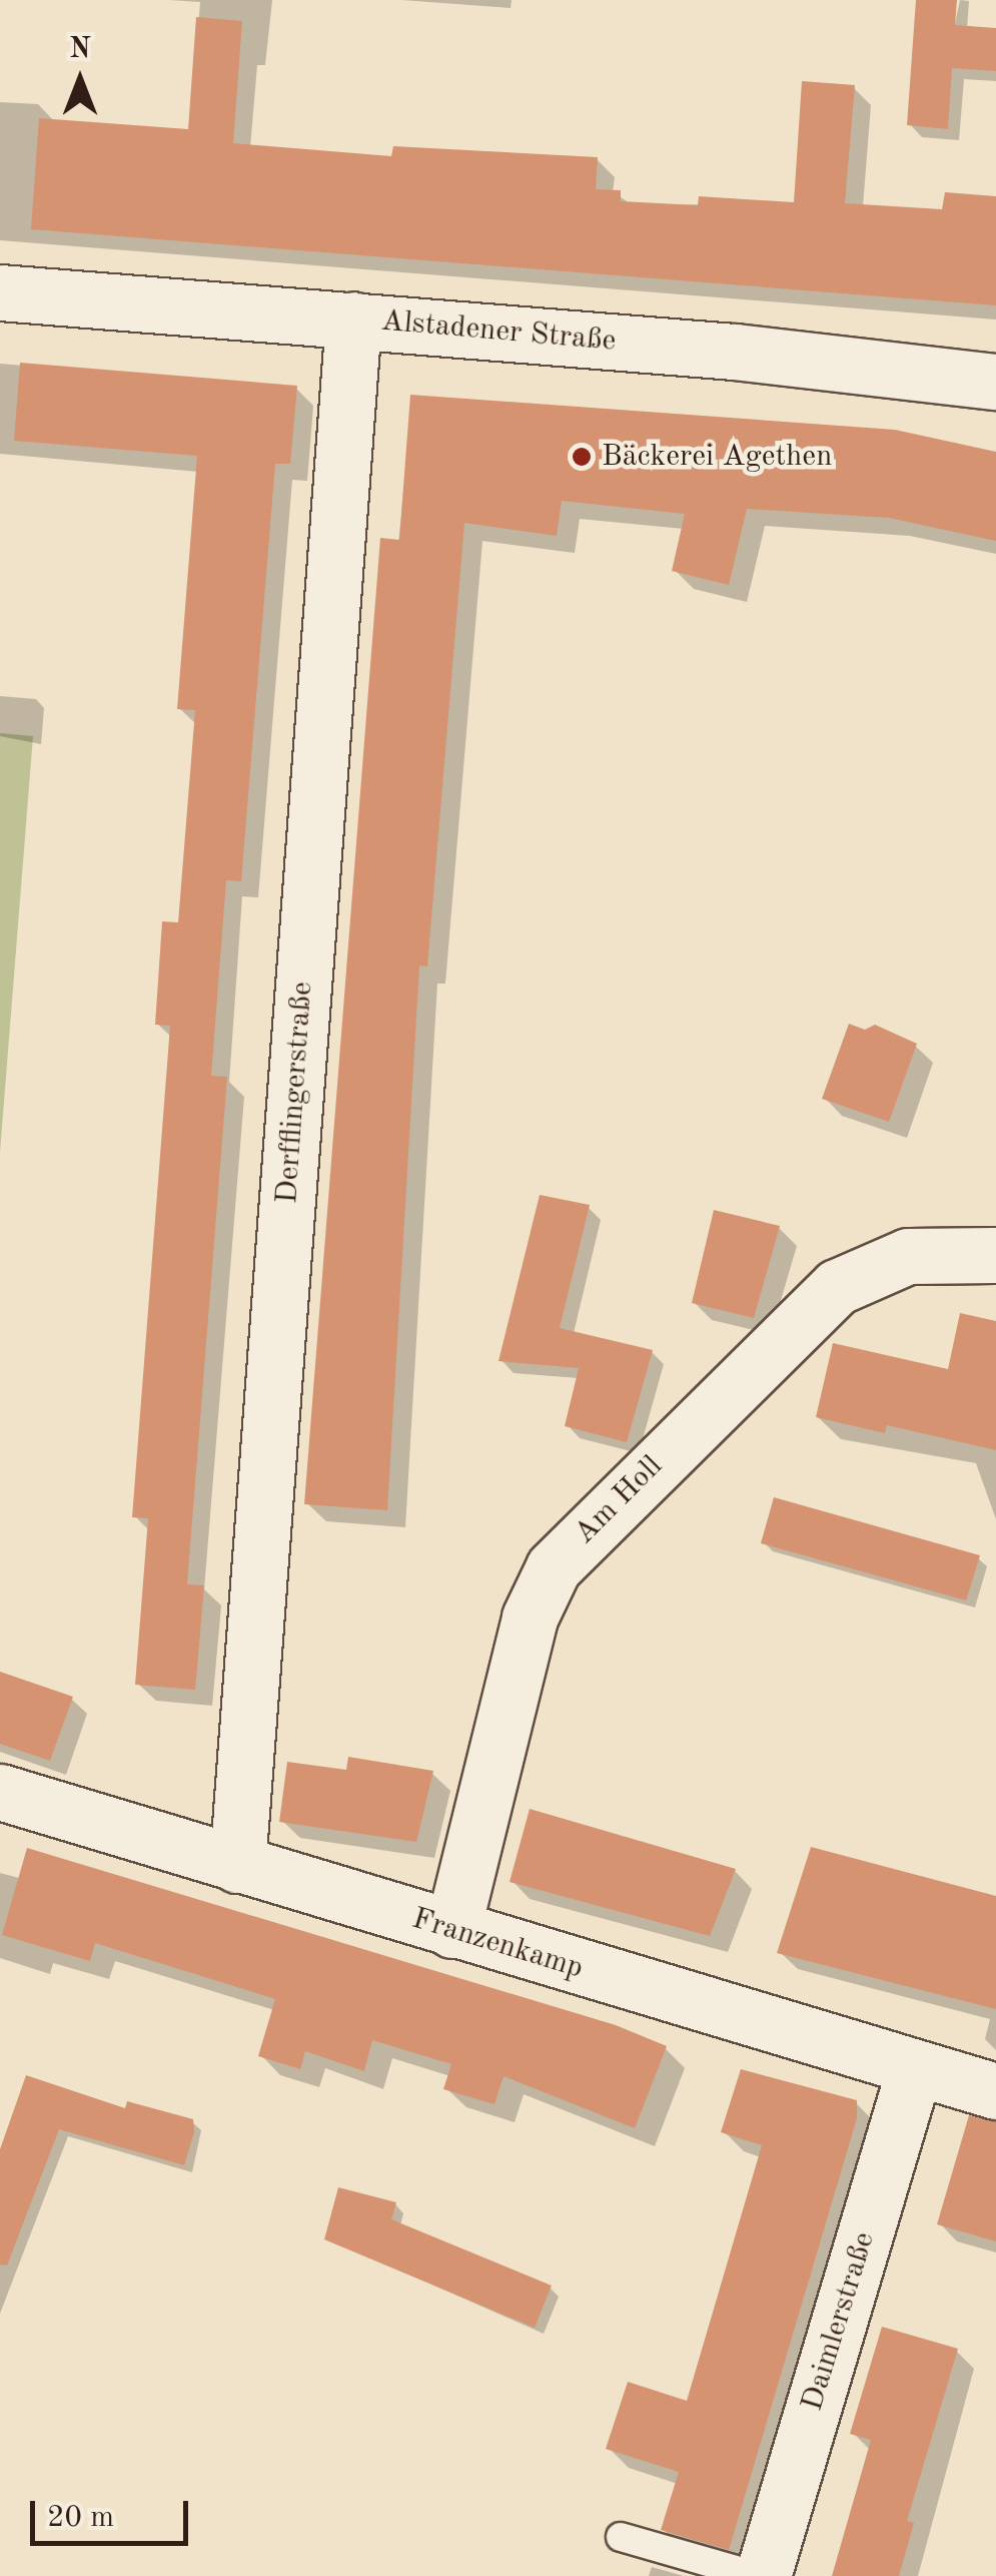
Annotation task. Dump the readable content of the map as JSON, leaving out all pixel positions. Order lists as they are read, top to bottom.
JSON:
{
  "streets": {
    "street": [
      "Alstadener Straße",
      "Derfflingerstraße",
      "Am Holl",
      "Franzenkamp",
      "Daimlerstraße"
    ]
  },
  "crossings": [
    ["Alstadener Straße", "Derfflingerstraße"],
    ["Derfflingerstraße", "Franzenkamp"],
    ["Am Holl", "Franzenkamp"],
    ["Franzenkamp", "Daimlerstraße"]
  ],
  "places": ["Bäckerei Agethen"],
  "scale_bar": "20 m",
  "north": "top"
}
